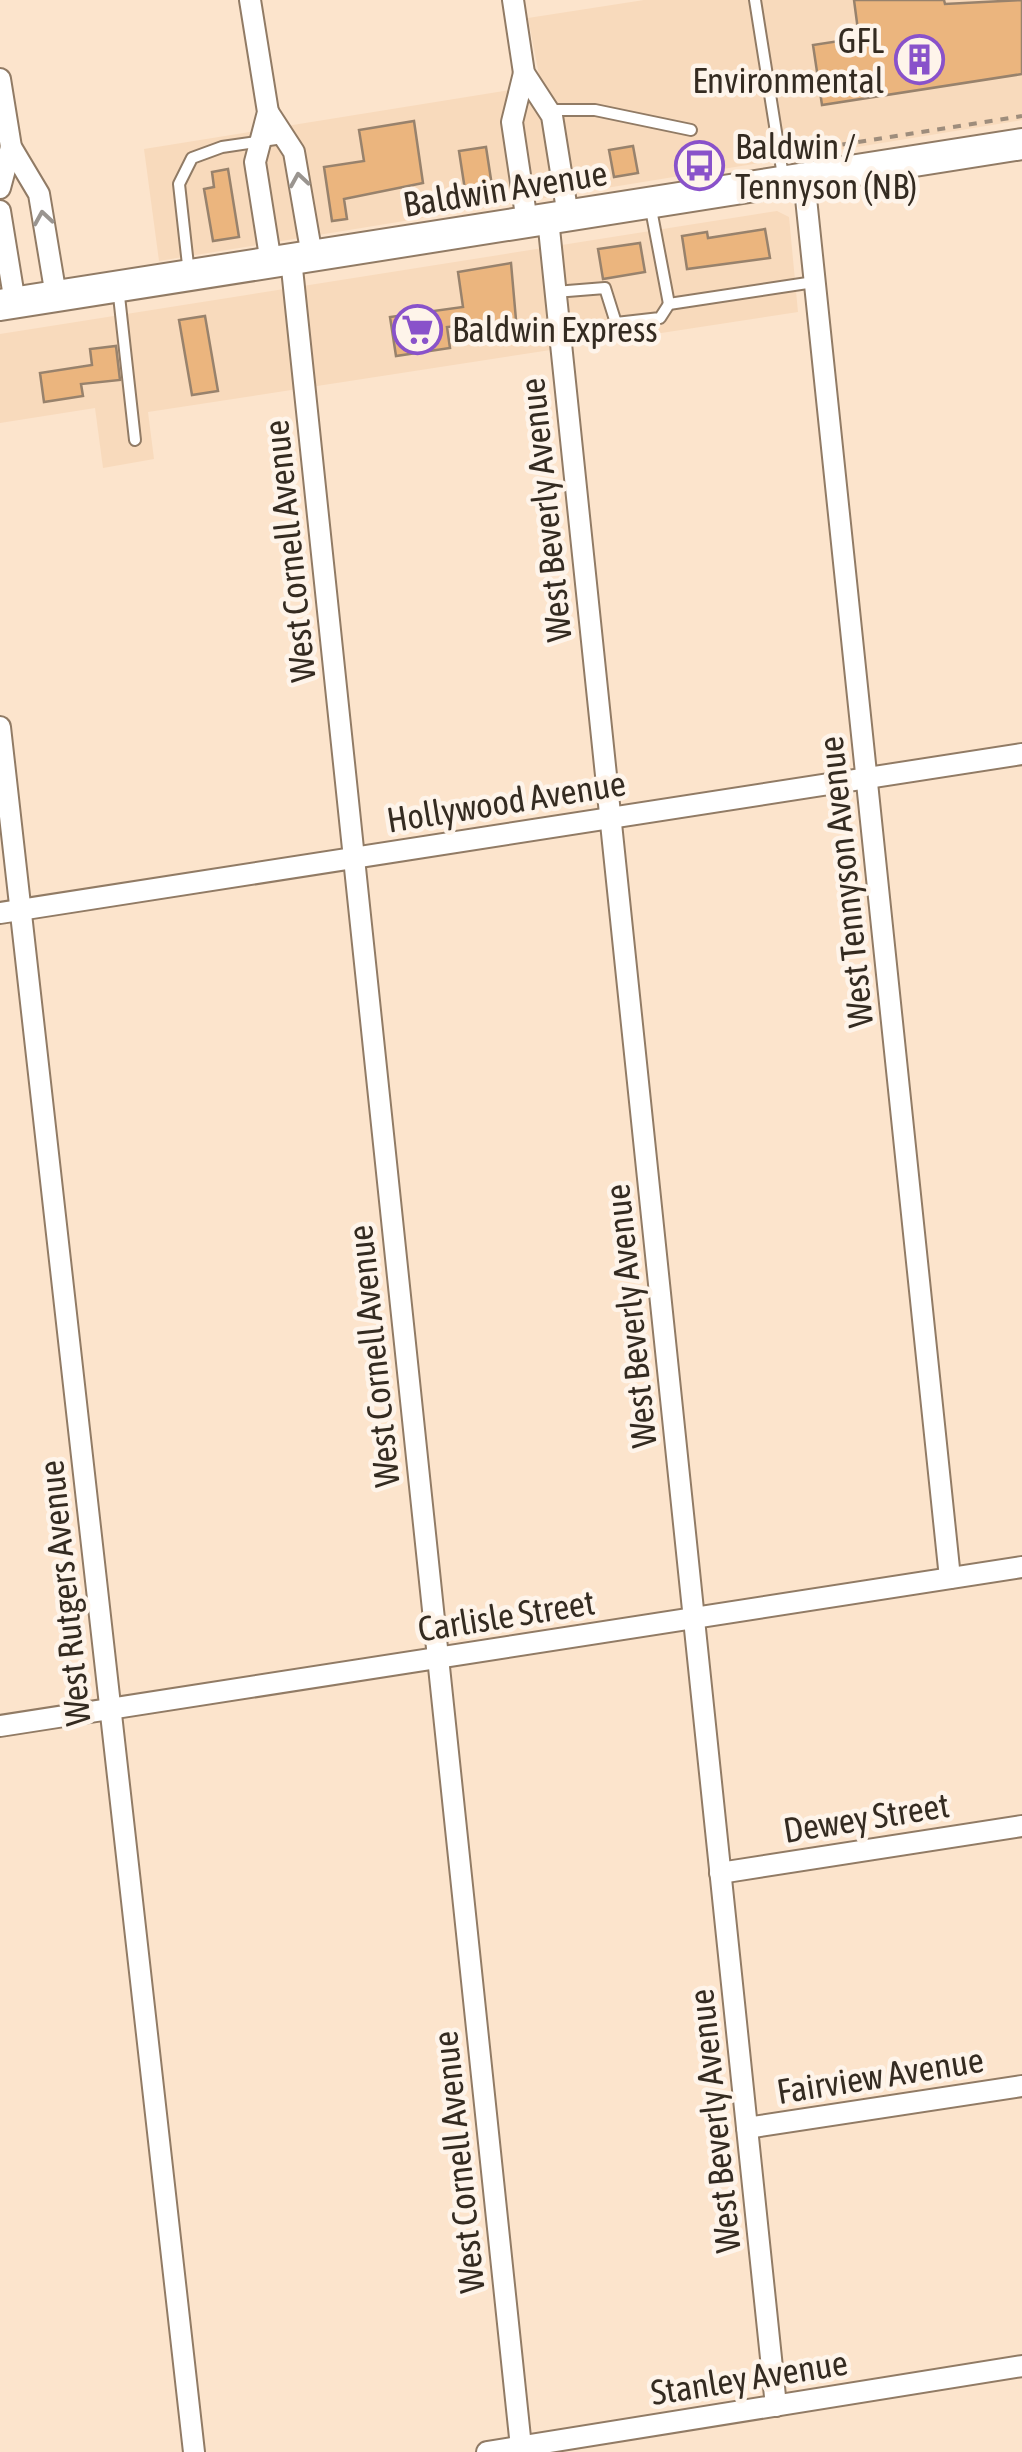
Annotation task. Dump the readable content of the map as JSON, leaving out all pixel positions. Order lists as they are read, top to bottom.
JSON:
{
  "streets": {
    "main road": ["Baldwin Avenue"],
    "street": [
      "West Beverly Avenue",
      "West Cornell Avenue",
      "Hollywood Avenue",
      "West Tennyson Avenue",
      "West Rutgers Avenue",
      "Carlisle Street",
      "Dewey Street",
      "Fairview Avenue",
      "Stanley Avenue"
    ]
  },
  "crossings": [
    ["Baldwin Avenue", "West Beverly Avenue"],
    ["Baldwin Avenue", "West Cornell Avenue"],
    ["Baldwin Avenue", "West Tennyson Avenue"],
    ["West Beverly Avenue", "Hollywood Avenue"],
    ["West Beverly Avenue", "Carlisle Street"],
    ["West Beverly Avenue", "Dewey Street"],
    ["West Beverly Avenue", "Fairview Avenue"],
    ["West Beverly Avenue", "Stanley Avenue"],
    ["West Cornell Avenue", "Hollywood Avenue"],
    ["West Cornell Avenue", "Carlisle Street"],
    ["West Cornell Avenue", "Stanley Avenue"],
    ["Hollywood Avenue", "West Tennyson Avenue"],
    ["Hollywood Avenue", "West Rutgers Avenue"],
    ["West Tennyson Avenue", "Carlisle Street"],
    ["West Rutgers Avenue", "Carlisle Street"]
  ],
  "places": {
    "building": ["GFL Environmental"],
    "bus stop": ["Baldwin / Tennyson (NB)"],
    "supermarket": ["Baldwin Express"]
  }
}
